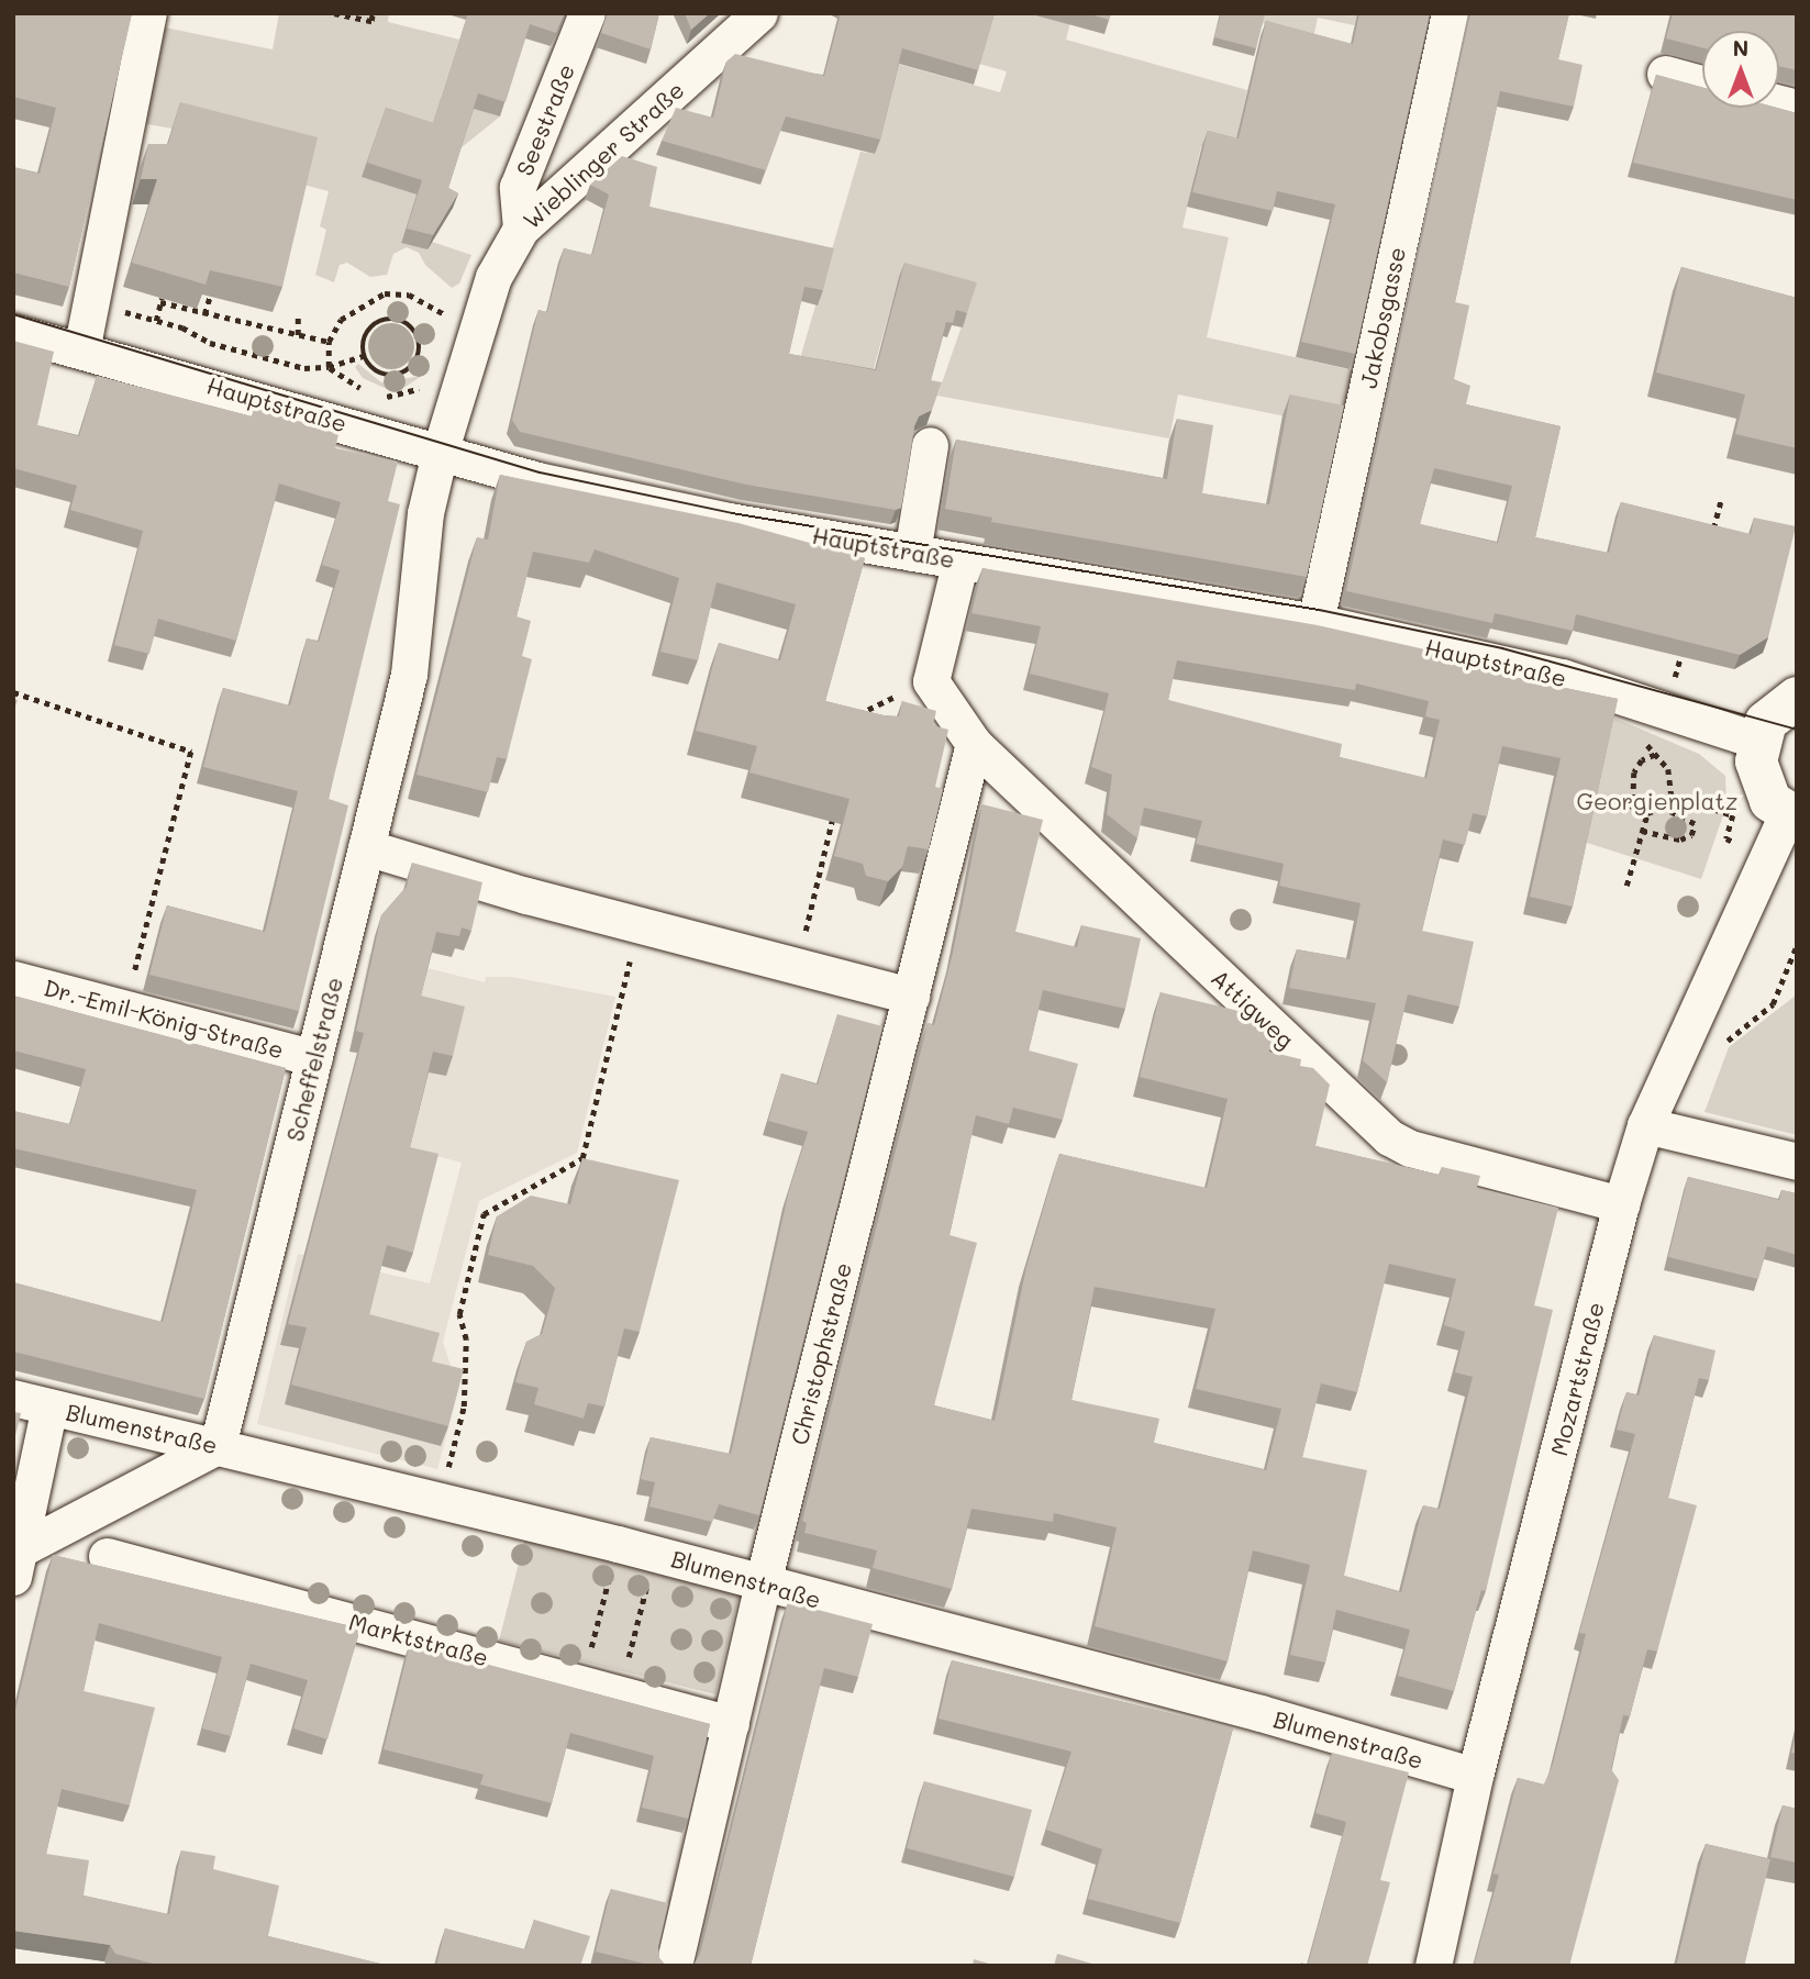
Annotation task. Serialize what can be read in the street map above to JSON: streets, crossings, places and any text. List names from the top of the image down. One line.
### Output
{"streets":{"street":["Seestraße","Wieblinger Straße","Jakobsgasse","Hauptstraße","Attigweg","Dr.-Emil-König-Straße","Scheffelstraße","Christophstraße","Mozartstraße","Blumenstraße","Marktstraße"]},"crossings":[["Seestraße","Wieblinger Straße"],["Wieblinger Straße","Hauptstraße"],["Wieblinger Straße","Scheffelstraße"],["Jakobsgasse","Hauptstraße"],["Hauptstraße","Scheffelstraße"],["Attigweg","Christophstraße"],["Attigweg","Mozartstraße"],["Dr.-Emil-König-Straße","Scheffelstraße"],["Scheffelstraße","Blumenstraße"],["Christophstraße","Blumenstraße"],["Christophstraße","Marktstraße"],["Mozartstraße","Blumenstraße"]],"parks":["Georgienplatz"],"north":"top"}
